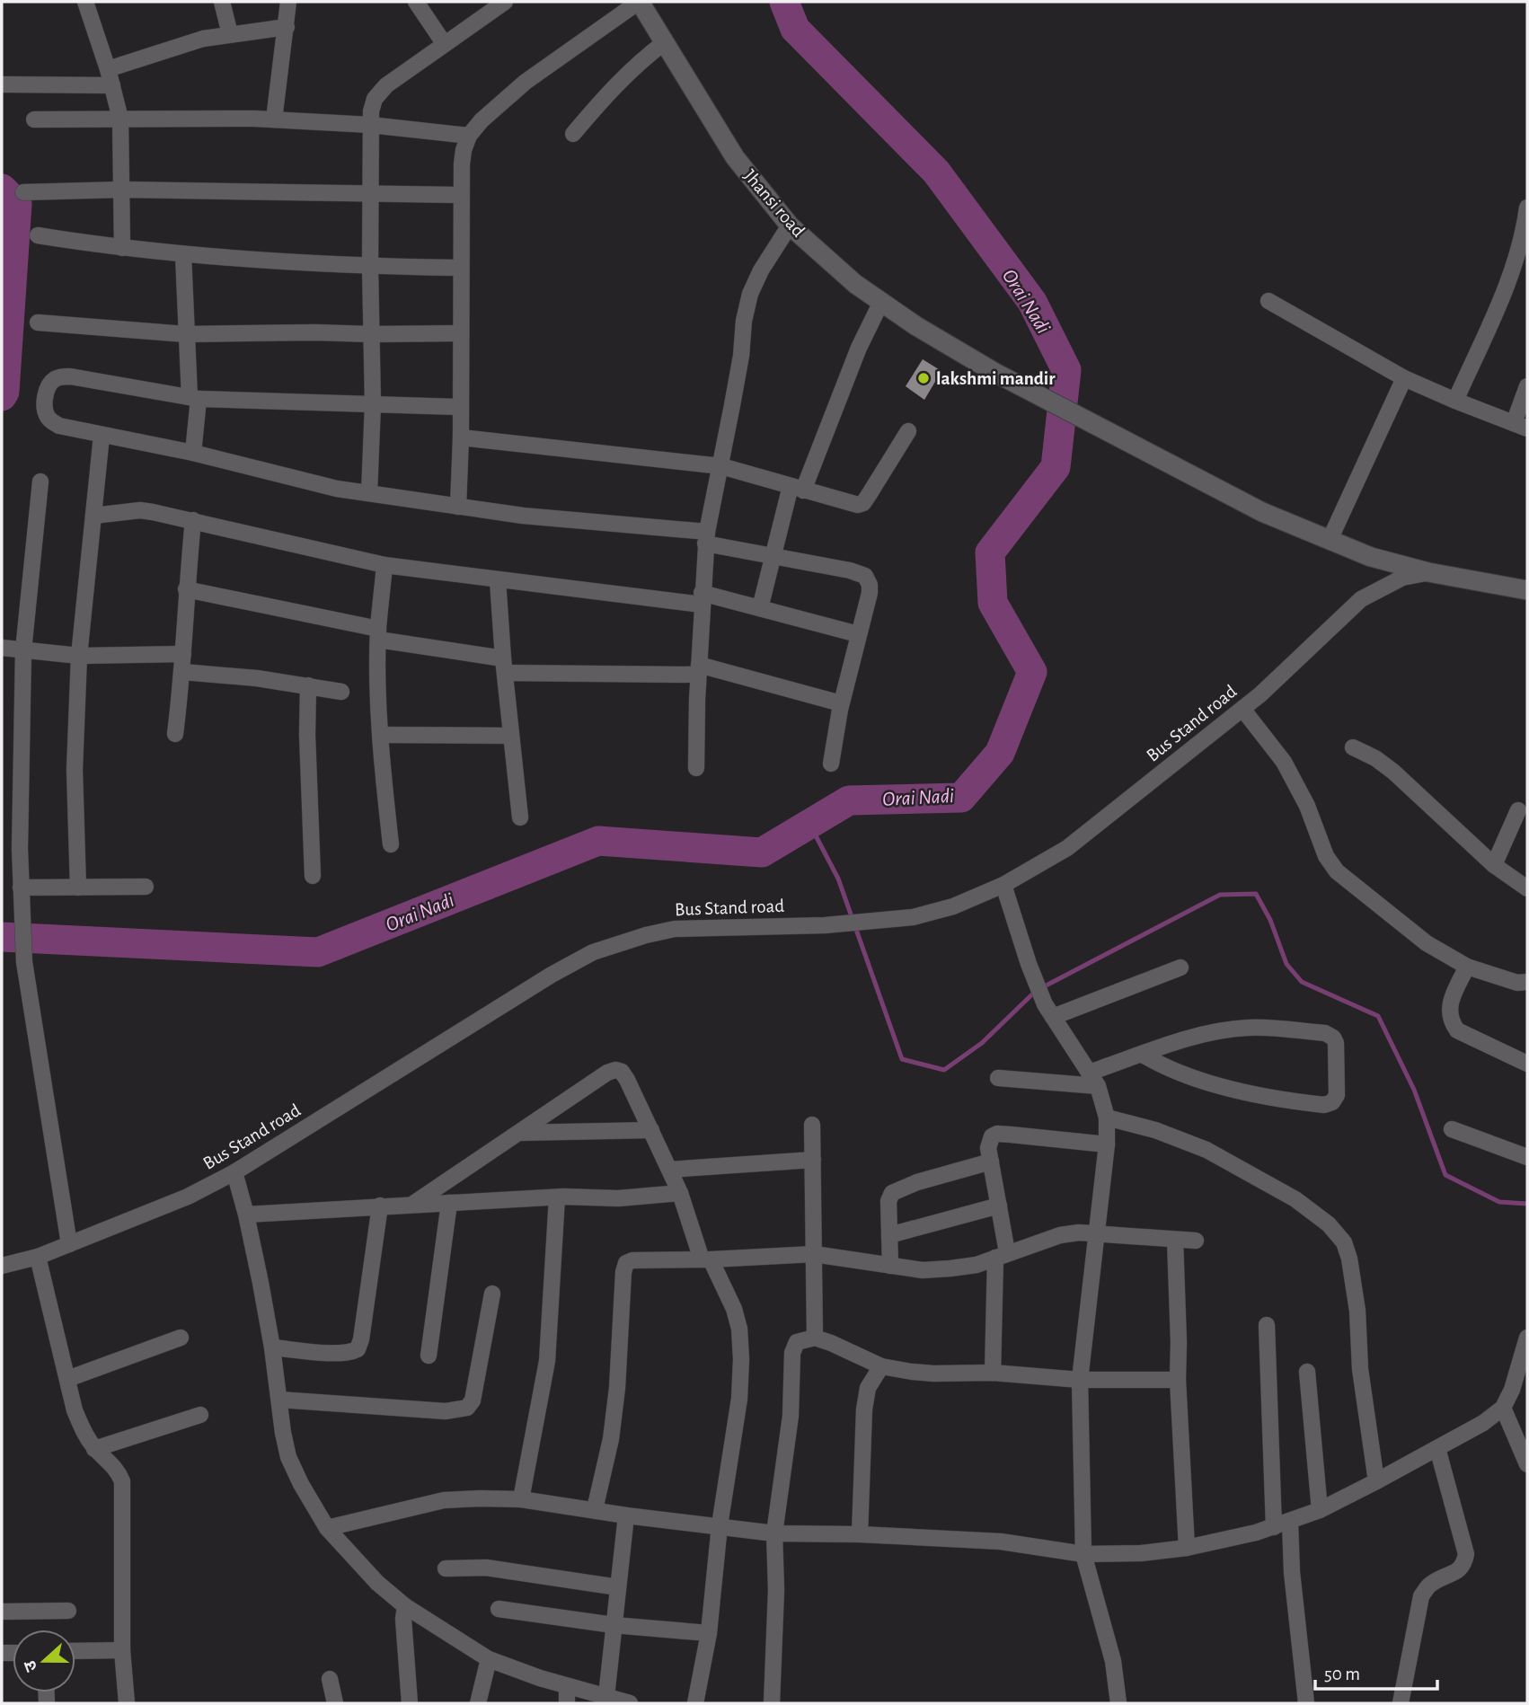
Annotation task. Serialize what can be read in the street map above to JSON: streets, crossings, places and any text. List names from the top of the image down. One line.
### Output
{"streets":{"street":["Jhansi road","Bus Stand road"]},"crossings":[["Jhansi road","Bus Stand road"]],"water":["Orai Nadi"],"places":["lakshmi mandir"],"scale_bar":"50 m","north":"left"}
